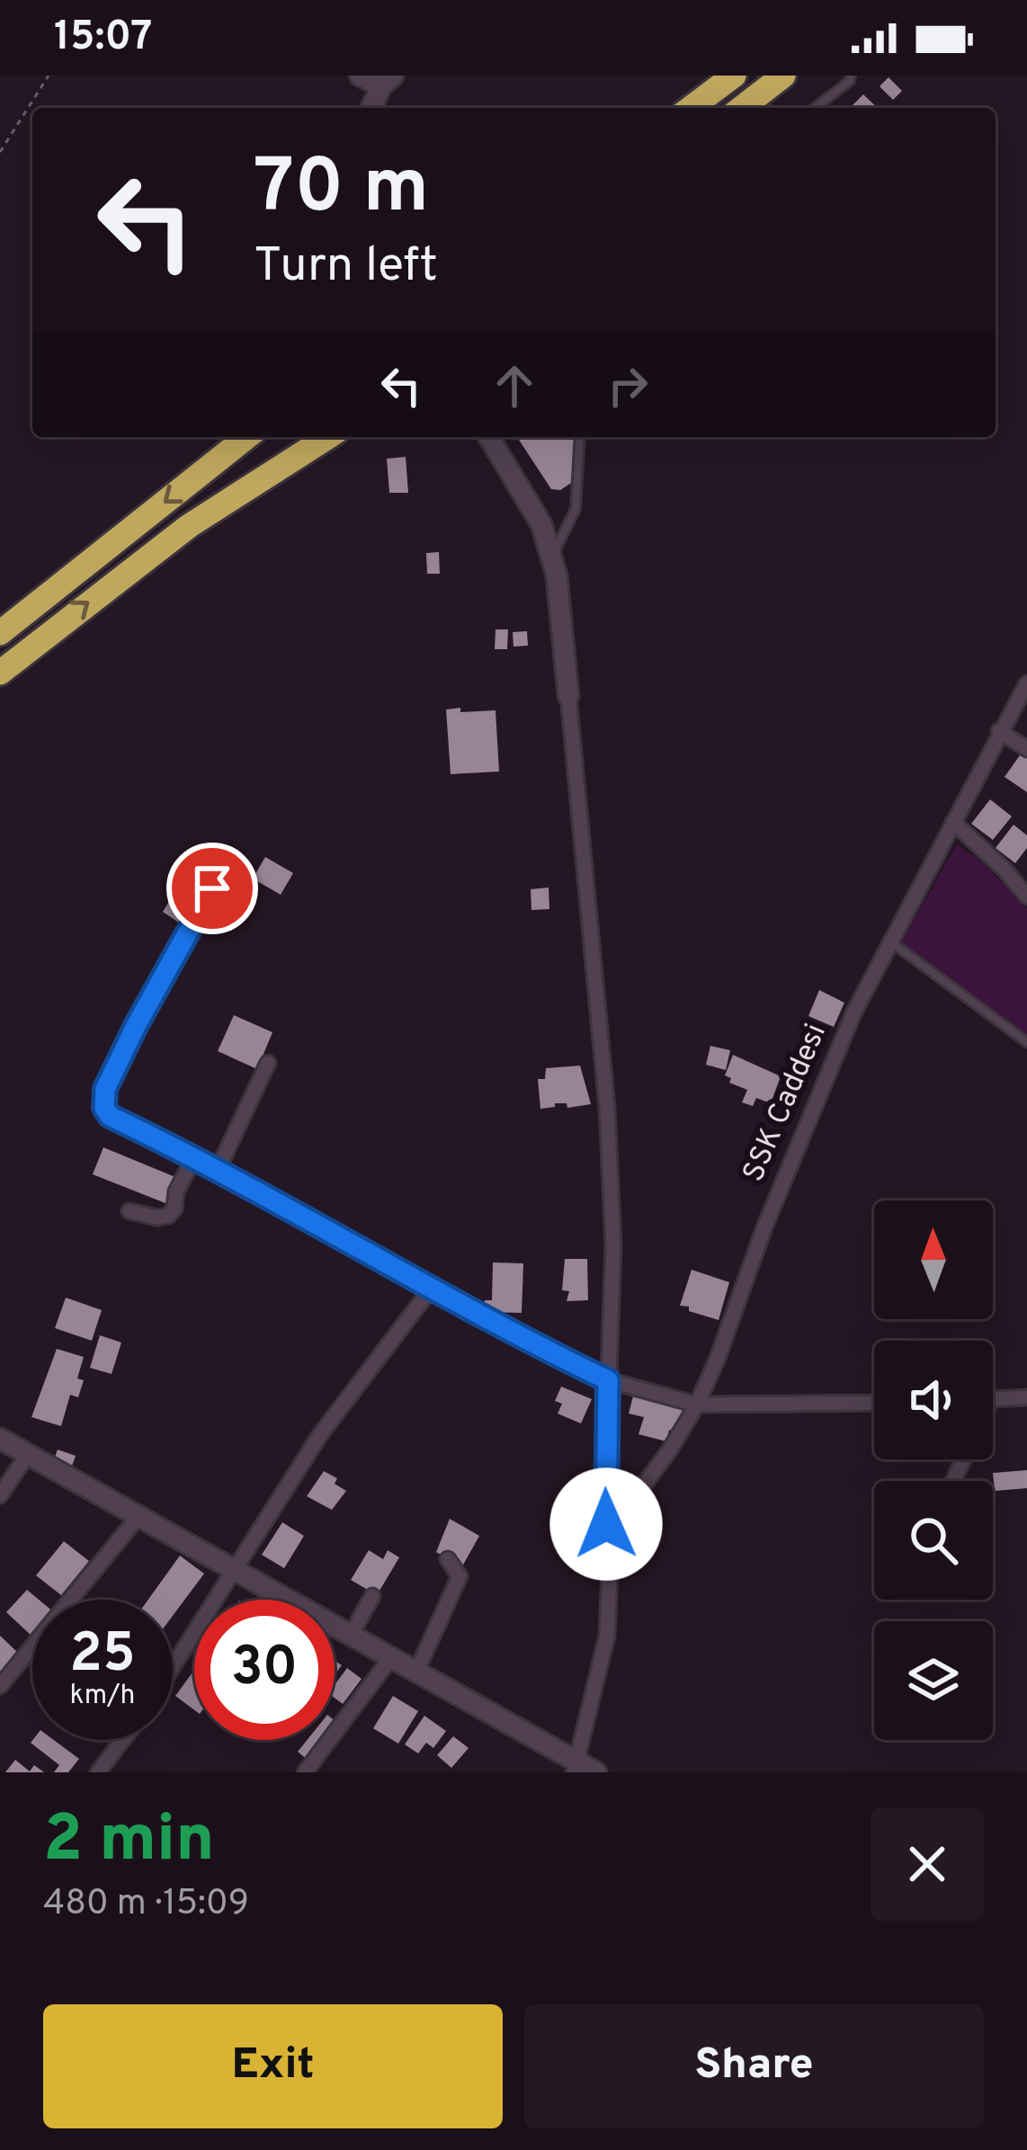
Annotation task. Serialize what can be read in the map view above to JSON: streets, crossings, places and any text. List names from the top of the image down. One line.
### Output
{"streets":{"street":["SSK Caddesi"]},"north":"top","page":{"status":"15:07","turn":["70 m","Turn left"],"speed":"25 km/h","limit":"30","heading":["2 min","480 m · 15:09"],"buttons":["Exit","Share"]}}
